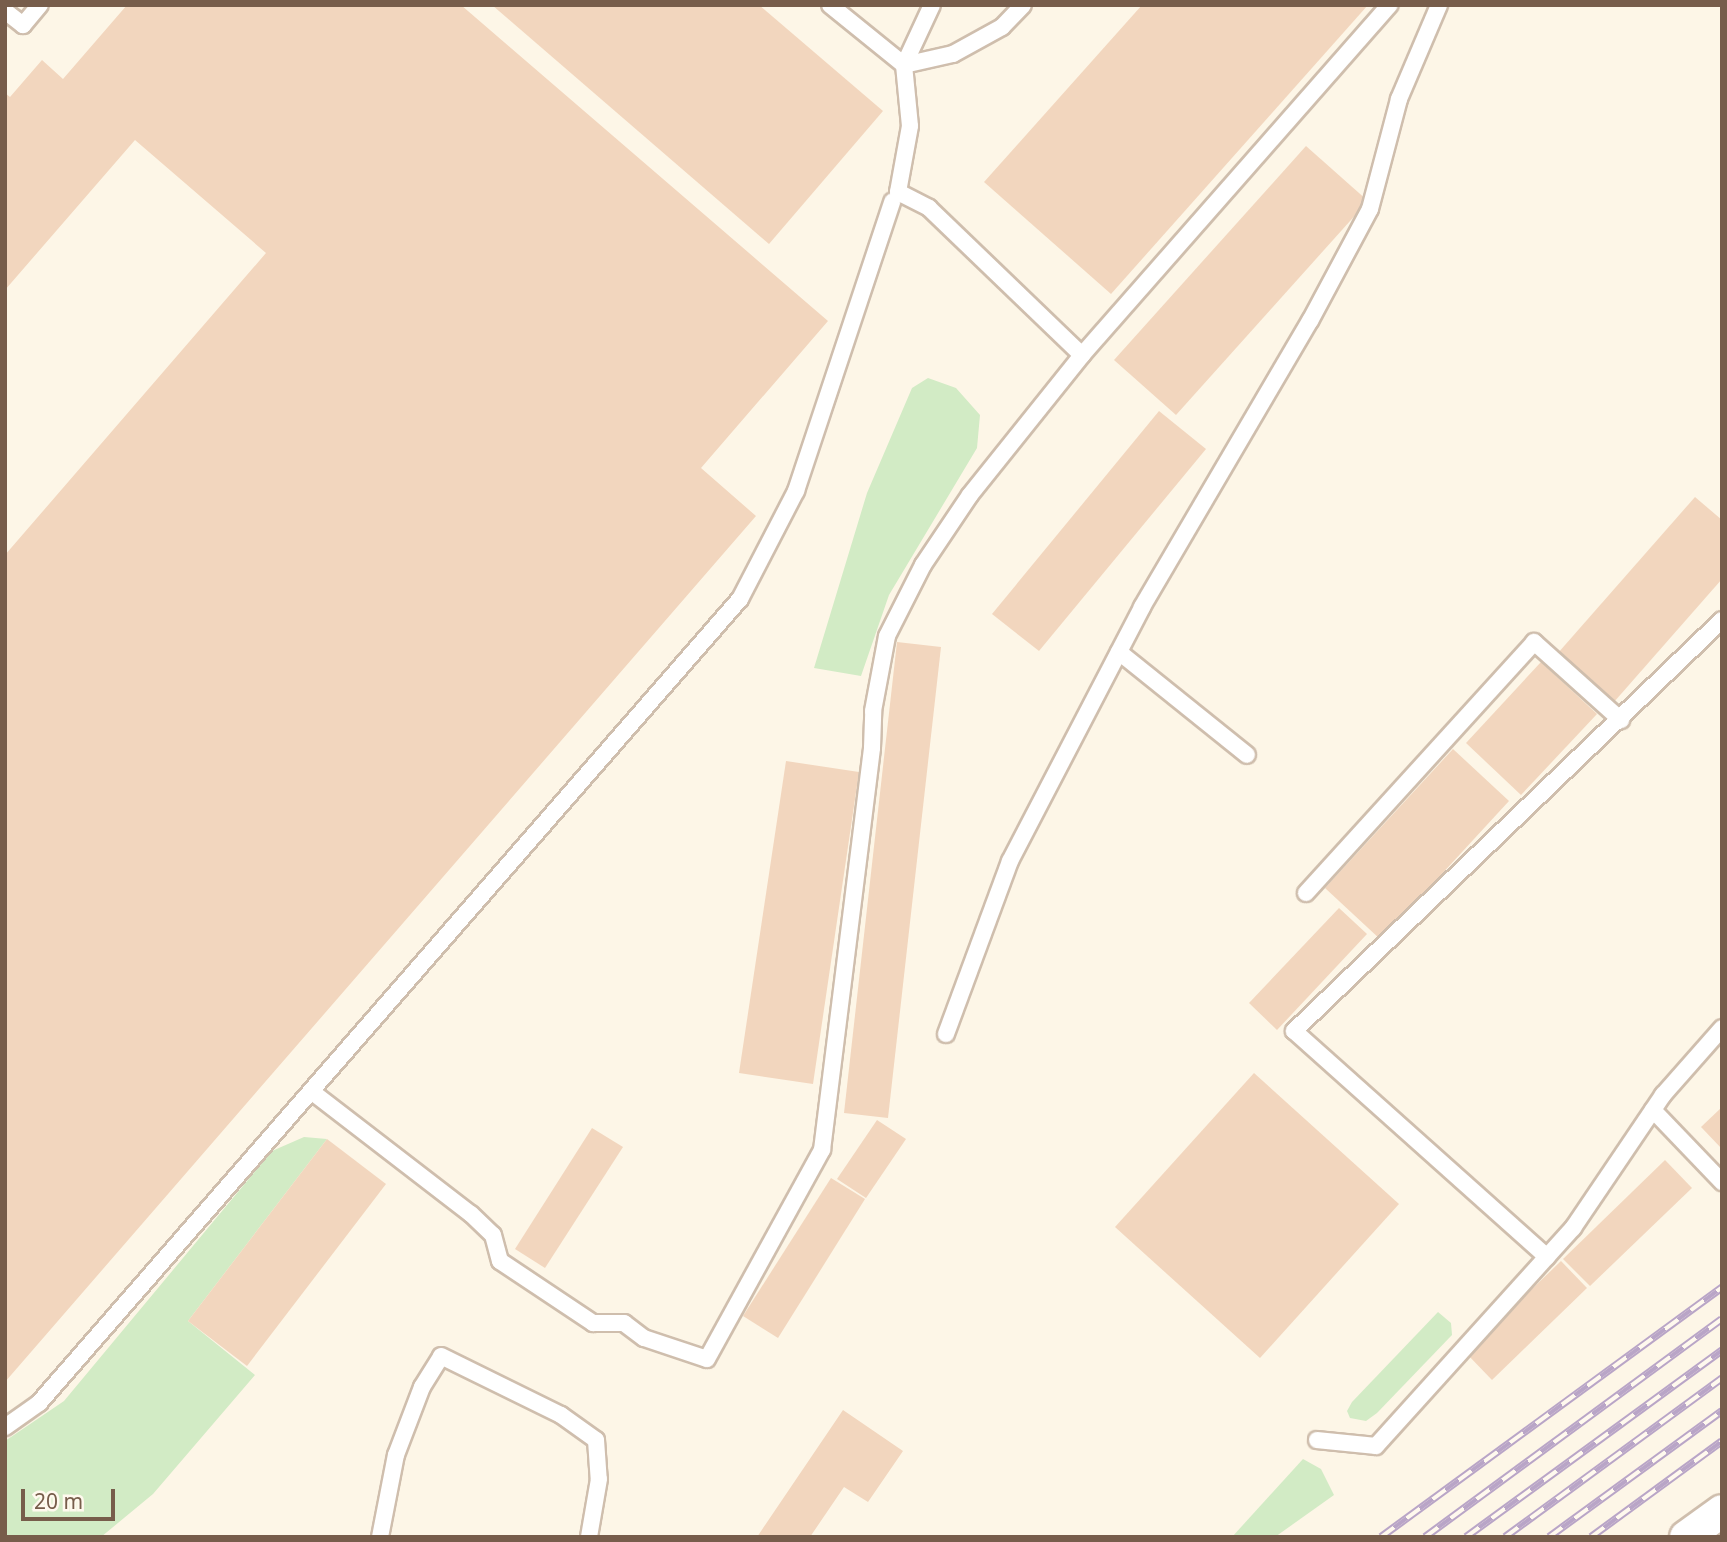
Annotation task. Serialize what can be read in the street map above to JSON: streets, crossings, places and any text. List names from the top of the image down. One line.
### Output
{"scale_bar":"20 m"}
